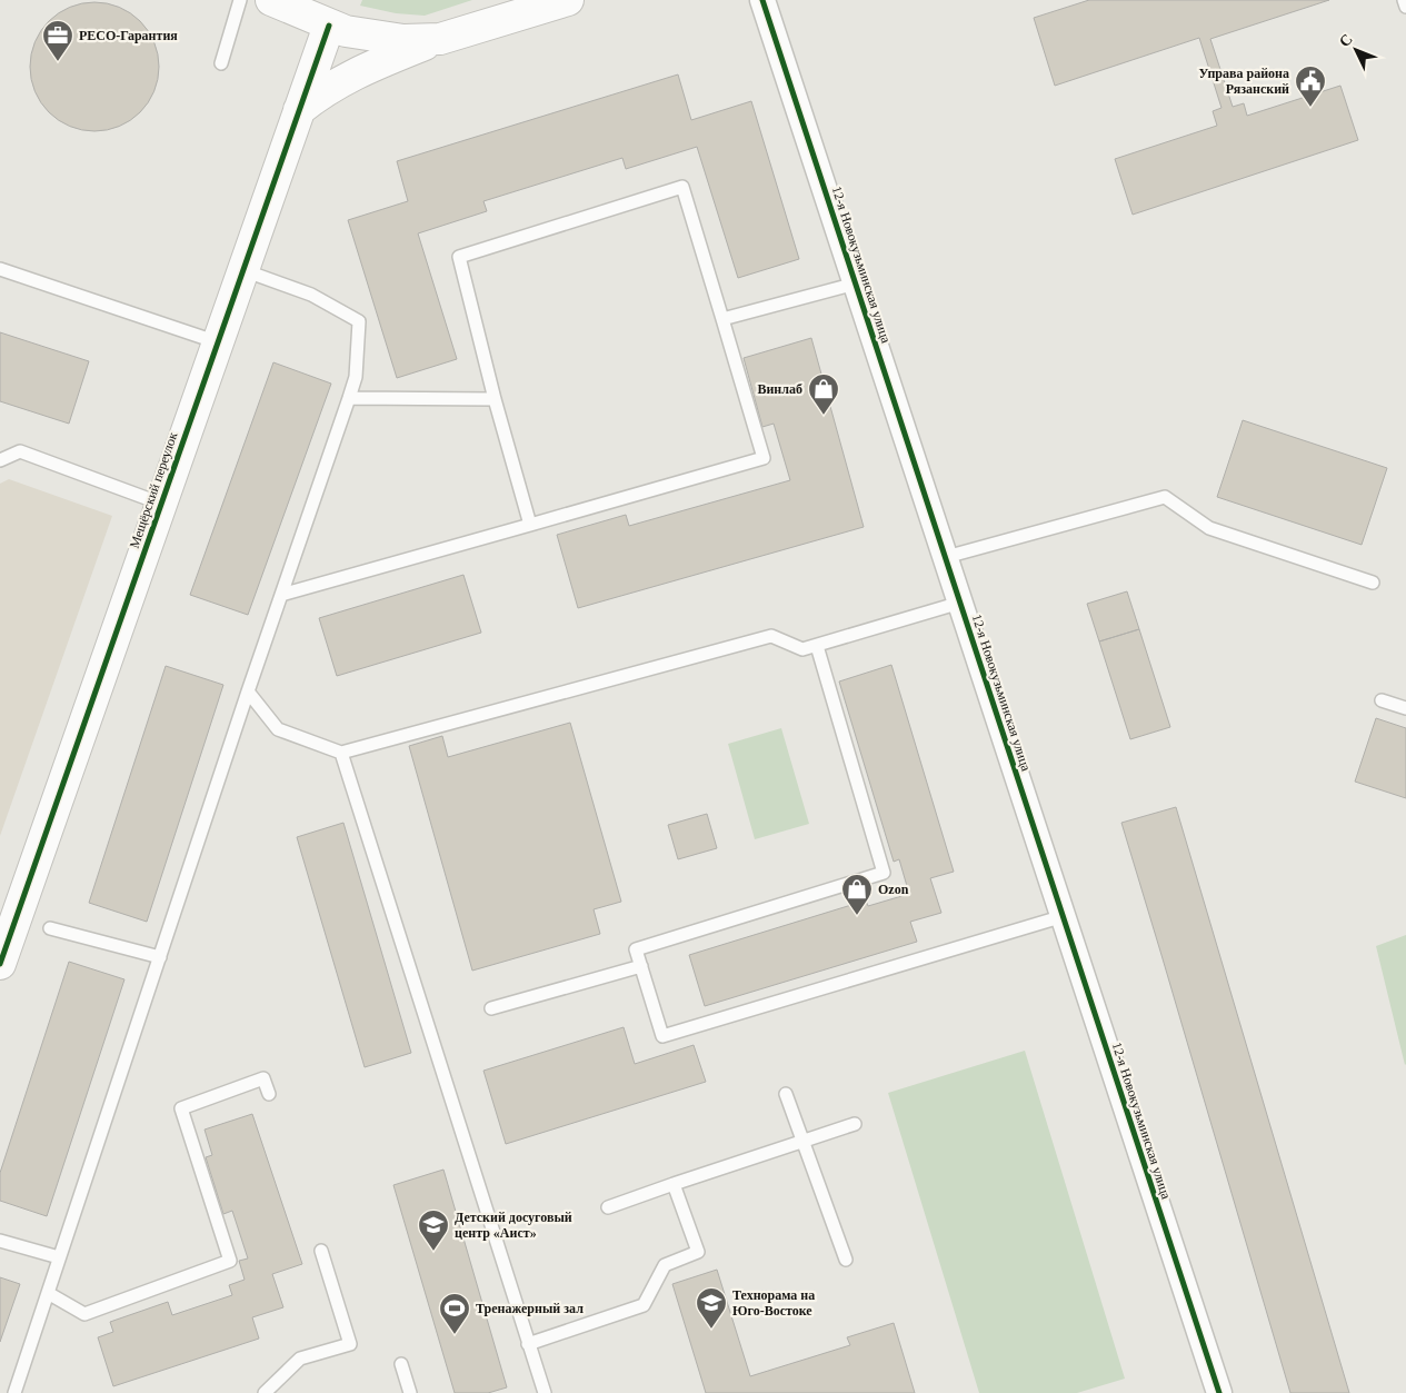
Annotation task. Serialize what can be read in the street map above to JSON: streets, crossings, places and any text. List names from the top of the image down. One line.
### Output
{"streets":{"street":["12-я Новокузьминская улица","Мещёрский переулок"]},"places":{"office":["РЕСО-Гарантия"],"public building":["Управа района Рязанский"],"shop":["Винлаб","Ozon"],"school or university":["Детский досуговый центр «Аист»","Технорама на Юго-Востоке"],"sports":["Тренажерный зал"]},"north":"top left"}
